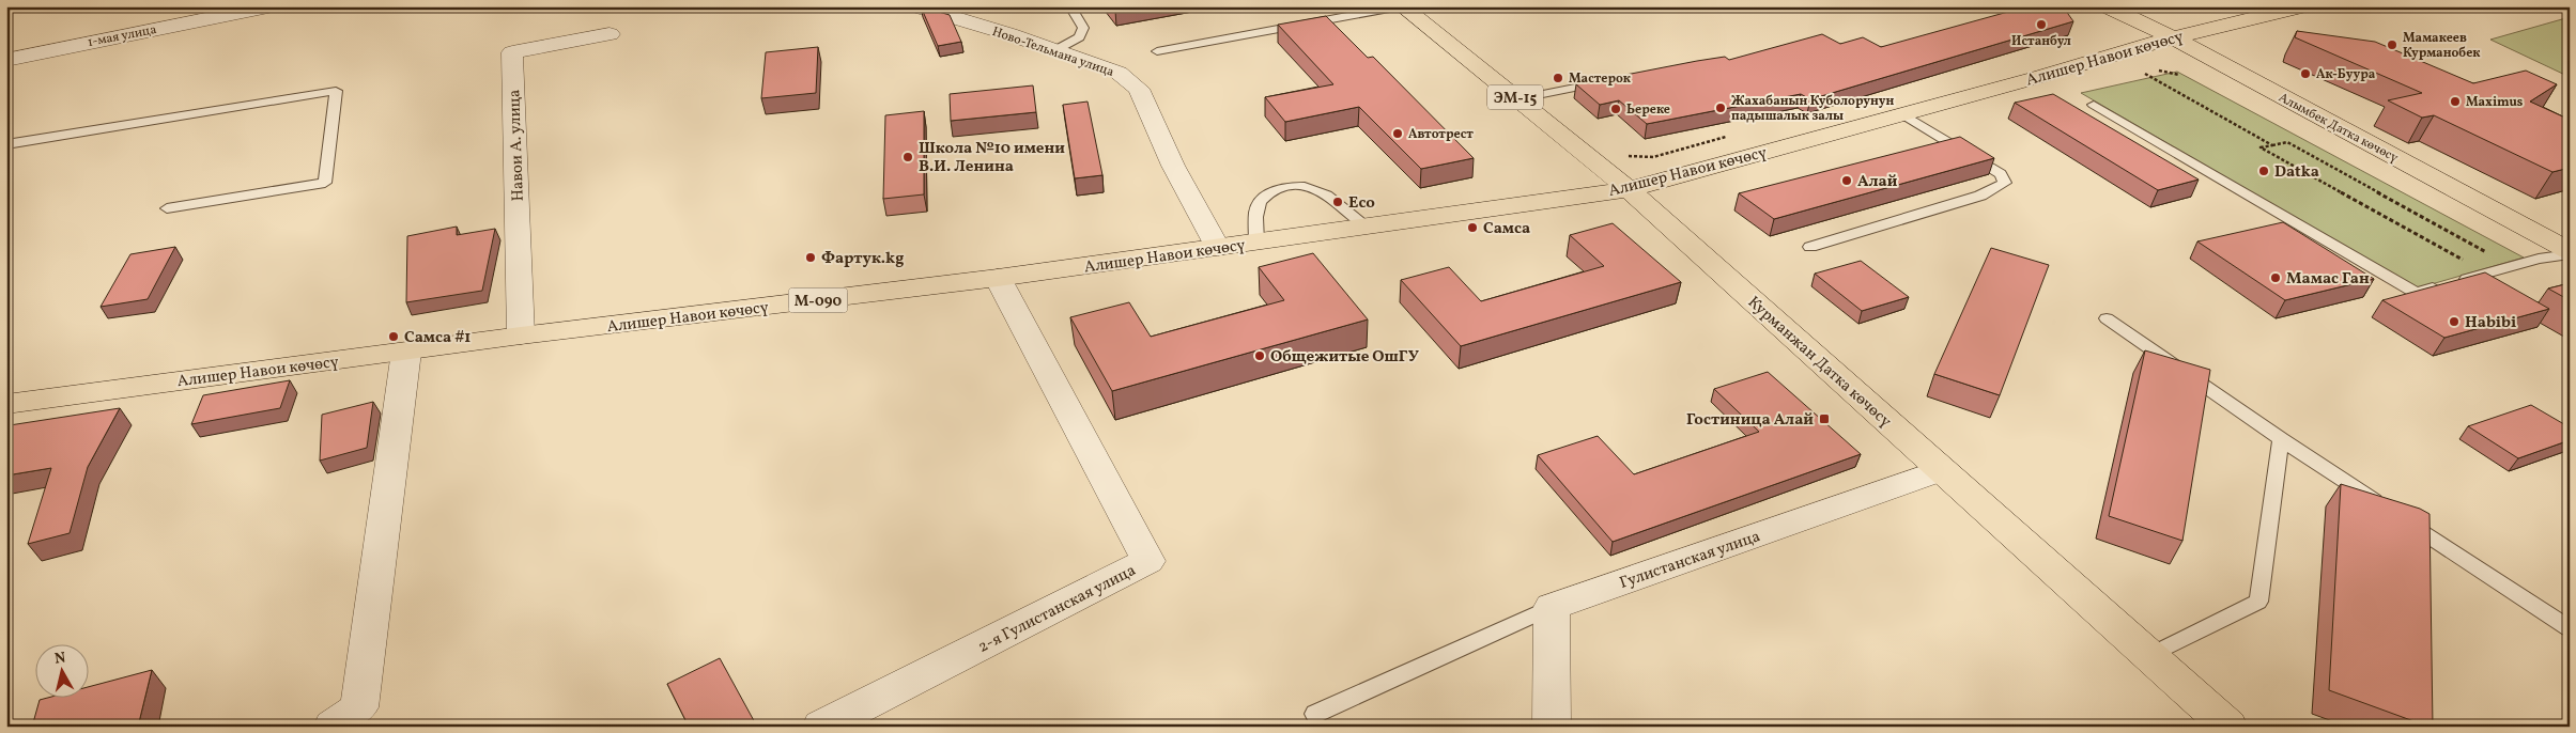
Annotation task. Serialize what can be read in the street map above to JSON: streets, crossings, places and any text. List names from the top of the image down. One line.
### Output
{"streets":{"main road":["Алишер Навои көчөсү","ЭМ-15","Алымбек Датка көчөсү","М-090","Курманжан Датка көчөсү"],"street":["1-мая улица","Ново-Тельмана улица","Навои А. улица","Гулистанская улица","2-я Гулистанская улица"]},"crossings":[["Ново-Тельмана улица","Алишер Навои көчөсү"],["Алишер Навои көчөсү","Алымбек Датка көчөсү"],["Алишер Навои көчөсү","Навои А. улица"],["Алишер Навои көчөсү","Курманжан Датка көчөсү"],["Алишер Навои көчөсү","2-я Гулистанская улица"],["Курманжан Датка көчөсү","Гулистанская улица"]],"places":{"other":["Истанбул","Мамакеев Курманобек","Ак-Буура","Мастерок","Maximus","Жахабанын Куболорунун падышалык залы","Ьереке","Автотрест","Школа №10 имени В.И. Ленина","Datka","Алай","Есо","Самса","Фартук.kg","Мамас Ган","Habibi","Самса #1","Общежитые ОшГУ"],"transit":["Гостиница Алай"]},"north":"top"}
